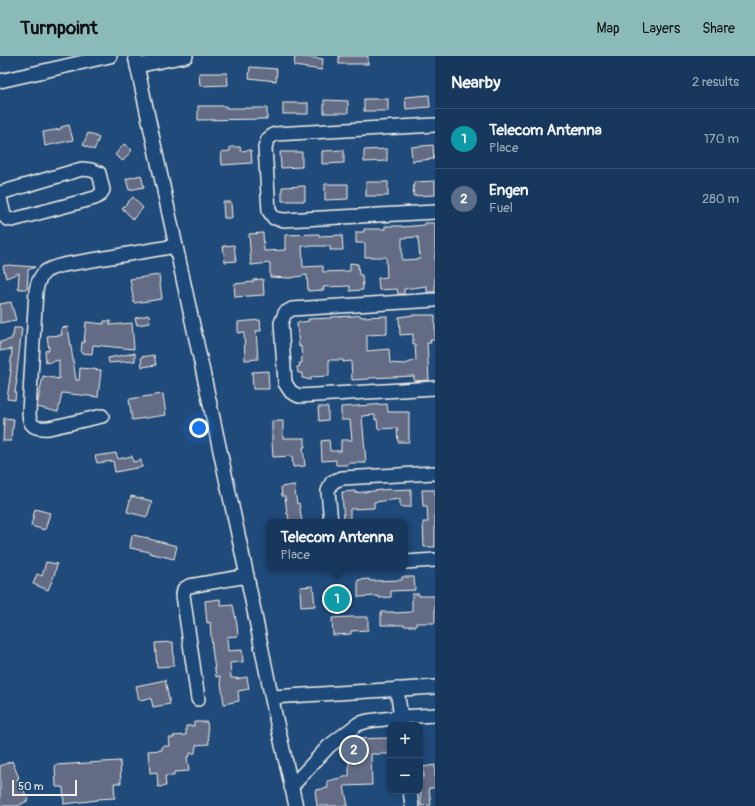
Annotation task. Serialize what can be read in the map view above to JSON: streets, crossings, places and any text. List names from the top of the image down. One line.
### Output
{"scale_bar":"50 m","page":{"header":"Turnpoint","nav":["Map","Layers","Share"],"heading":["Nearby","2 results"],"list":[{"mark":"1","name":"Telecom Antenna","note":"Place","value":"170 m"},{"mark":"2","name":"Engen","note":"Fuel","value":"280 m"}],"popup":["Telecom Antenna","Place"],"pins":["1","2"],"map_buttons":["+","−"],"scale":"50 m"}}
